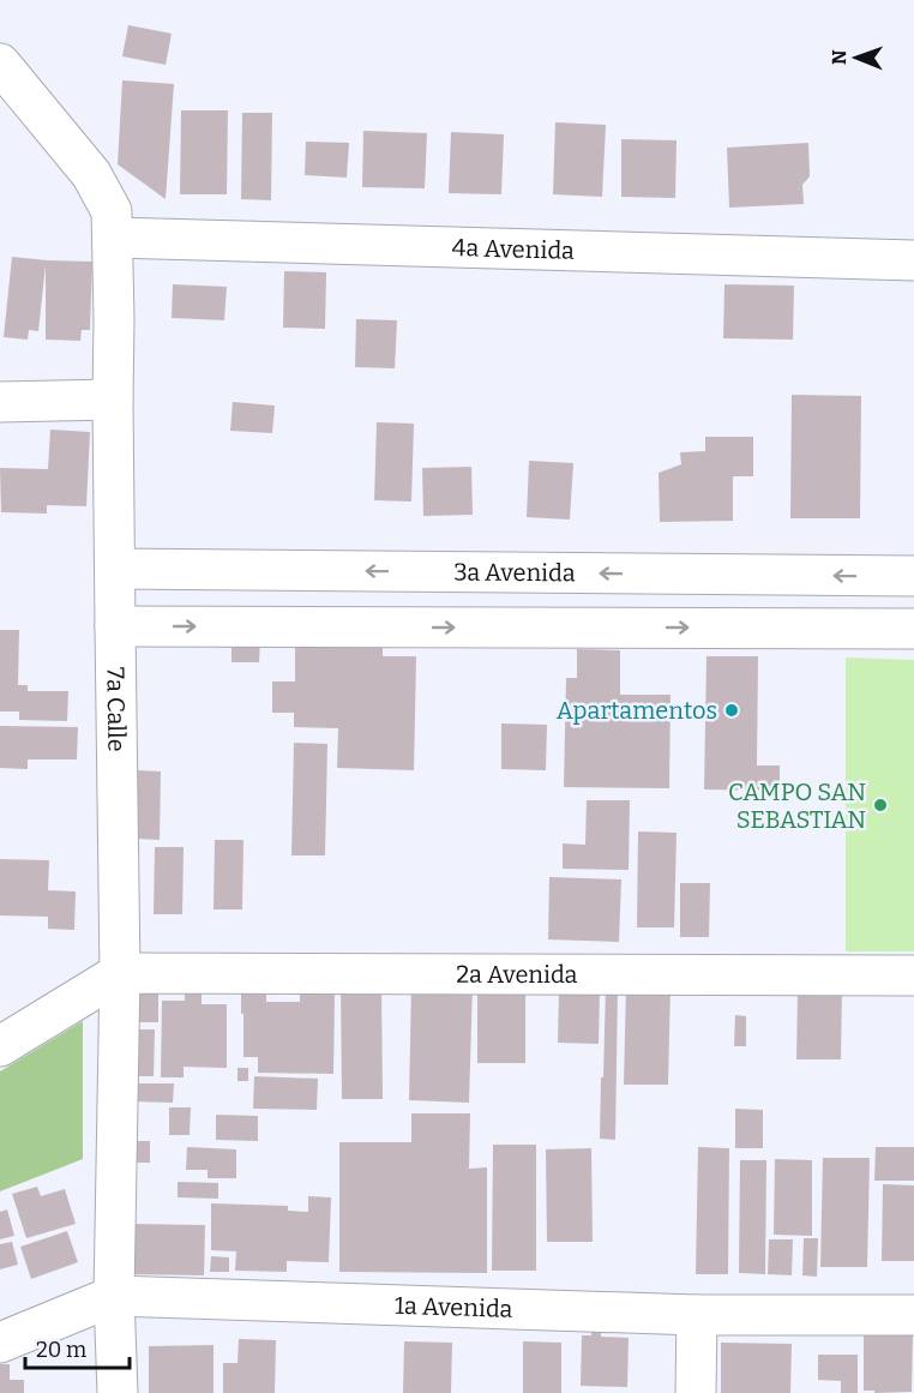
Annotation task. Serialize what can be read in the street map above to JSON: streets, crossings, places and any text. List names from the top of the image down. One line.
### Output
{"streets":{"street":["4a Avenida","3a Avenida","7a Calle","2a Avenida","1a Avenida"]},"crossings":[["4a Avenida","7a Calle"],["3a Avenida","7a Calle"],["7a Calle","2a Avenida"],["7a Calle","1a Avenida"]],"places":["Apartamentos","CAMPO SAN SEBASTIAN"],"scale_bar":"20 m","north":"left"}
